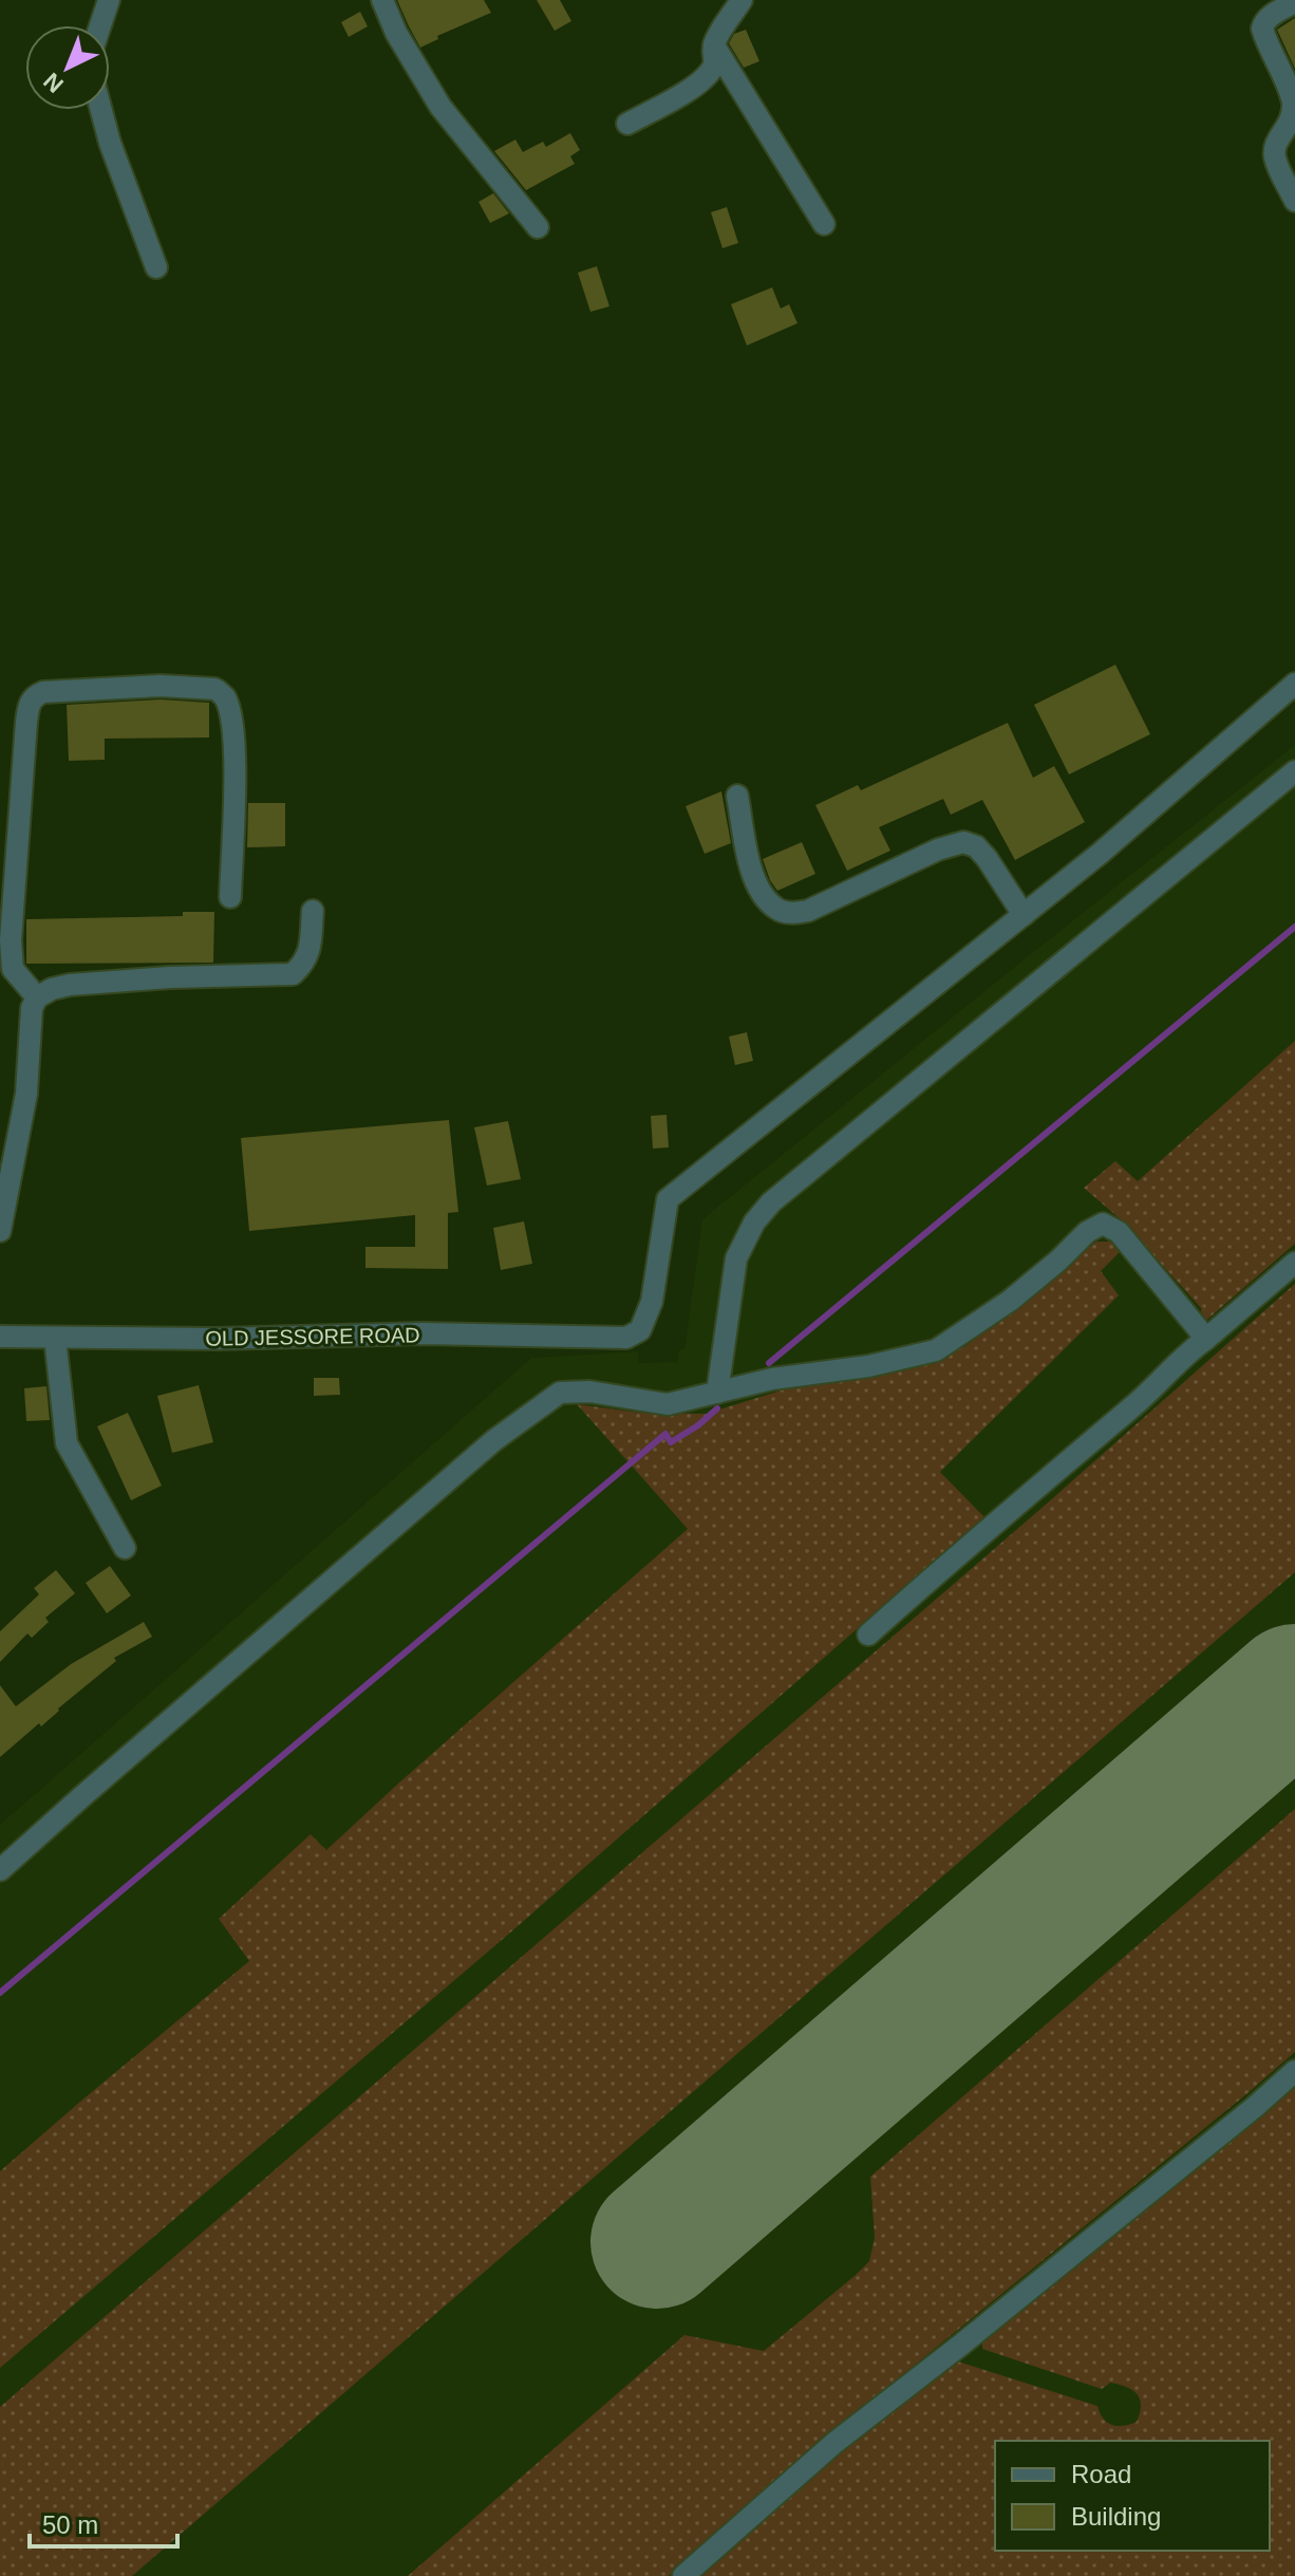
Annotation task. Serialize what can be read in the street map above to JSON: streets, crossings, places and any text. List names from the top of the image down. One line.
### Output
{"streets":{"street":["OLD JESSORE ROAD"]},"legend":["Road","Building"],"scale_bar":"50 m","north":"bottom left"}
